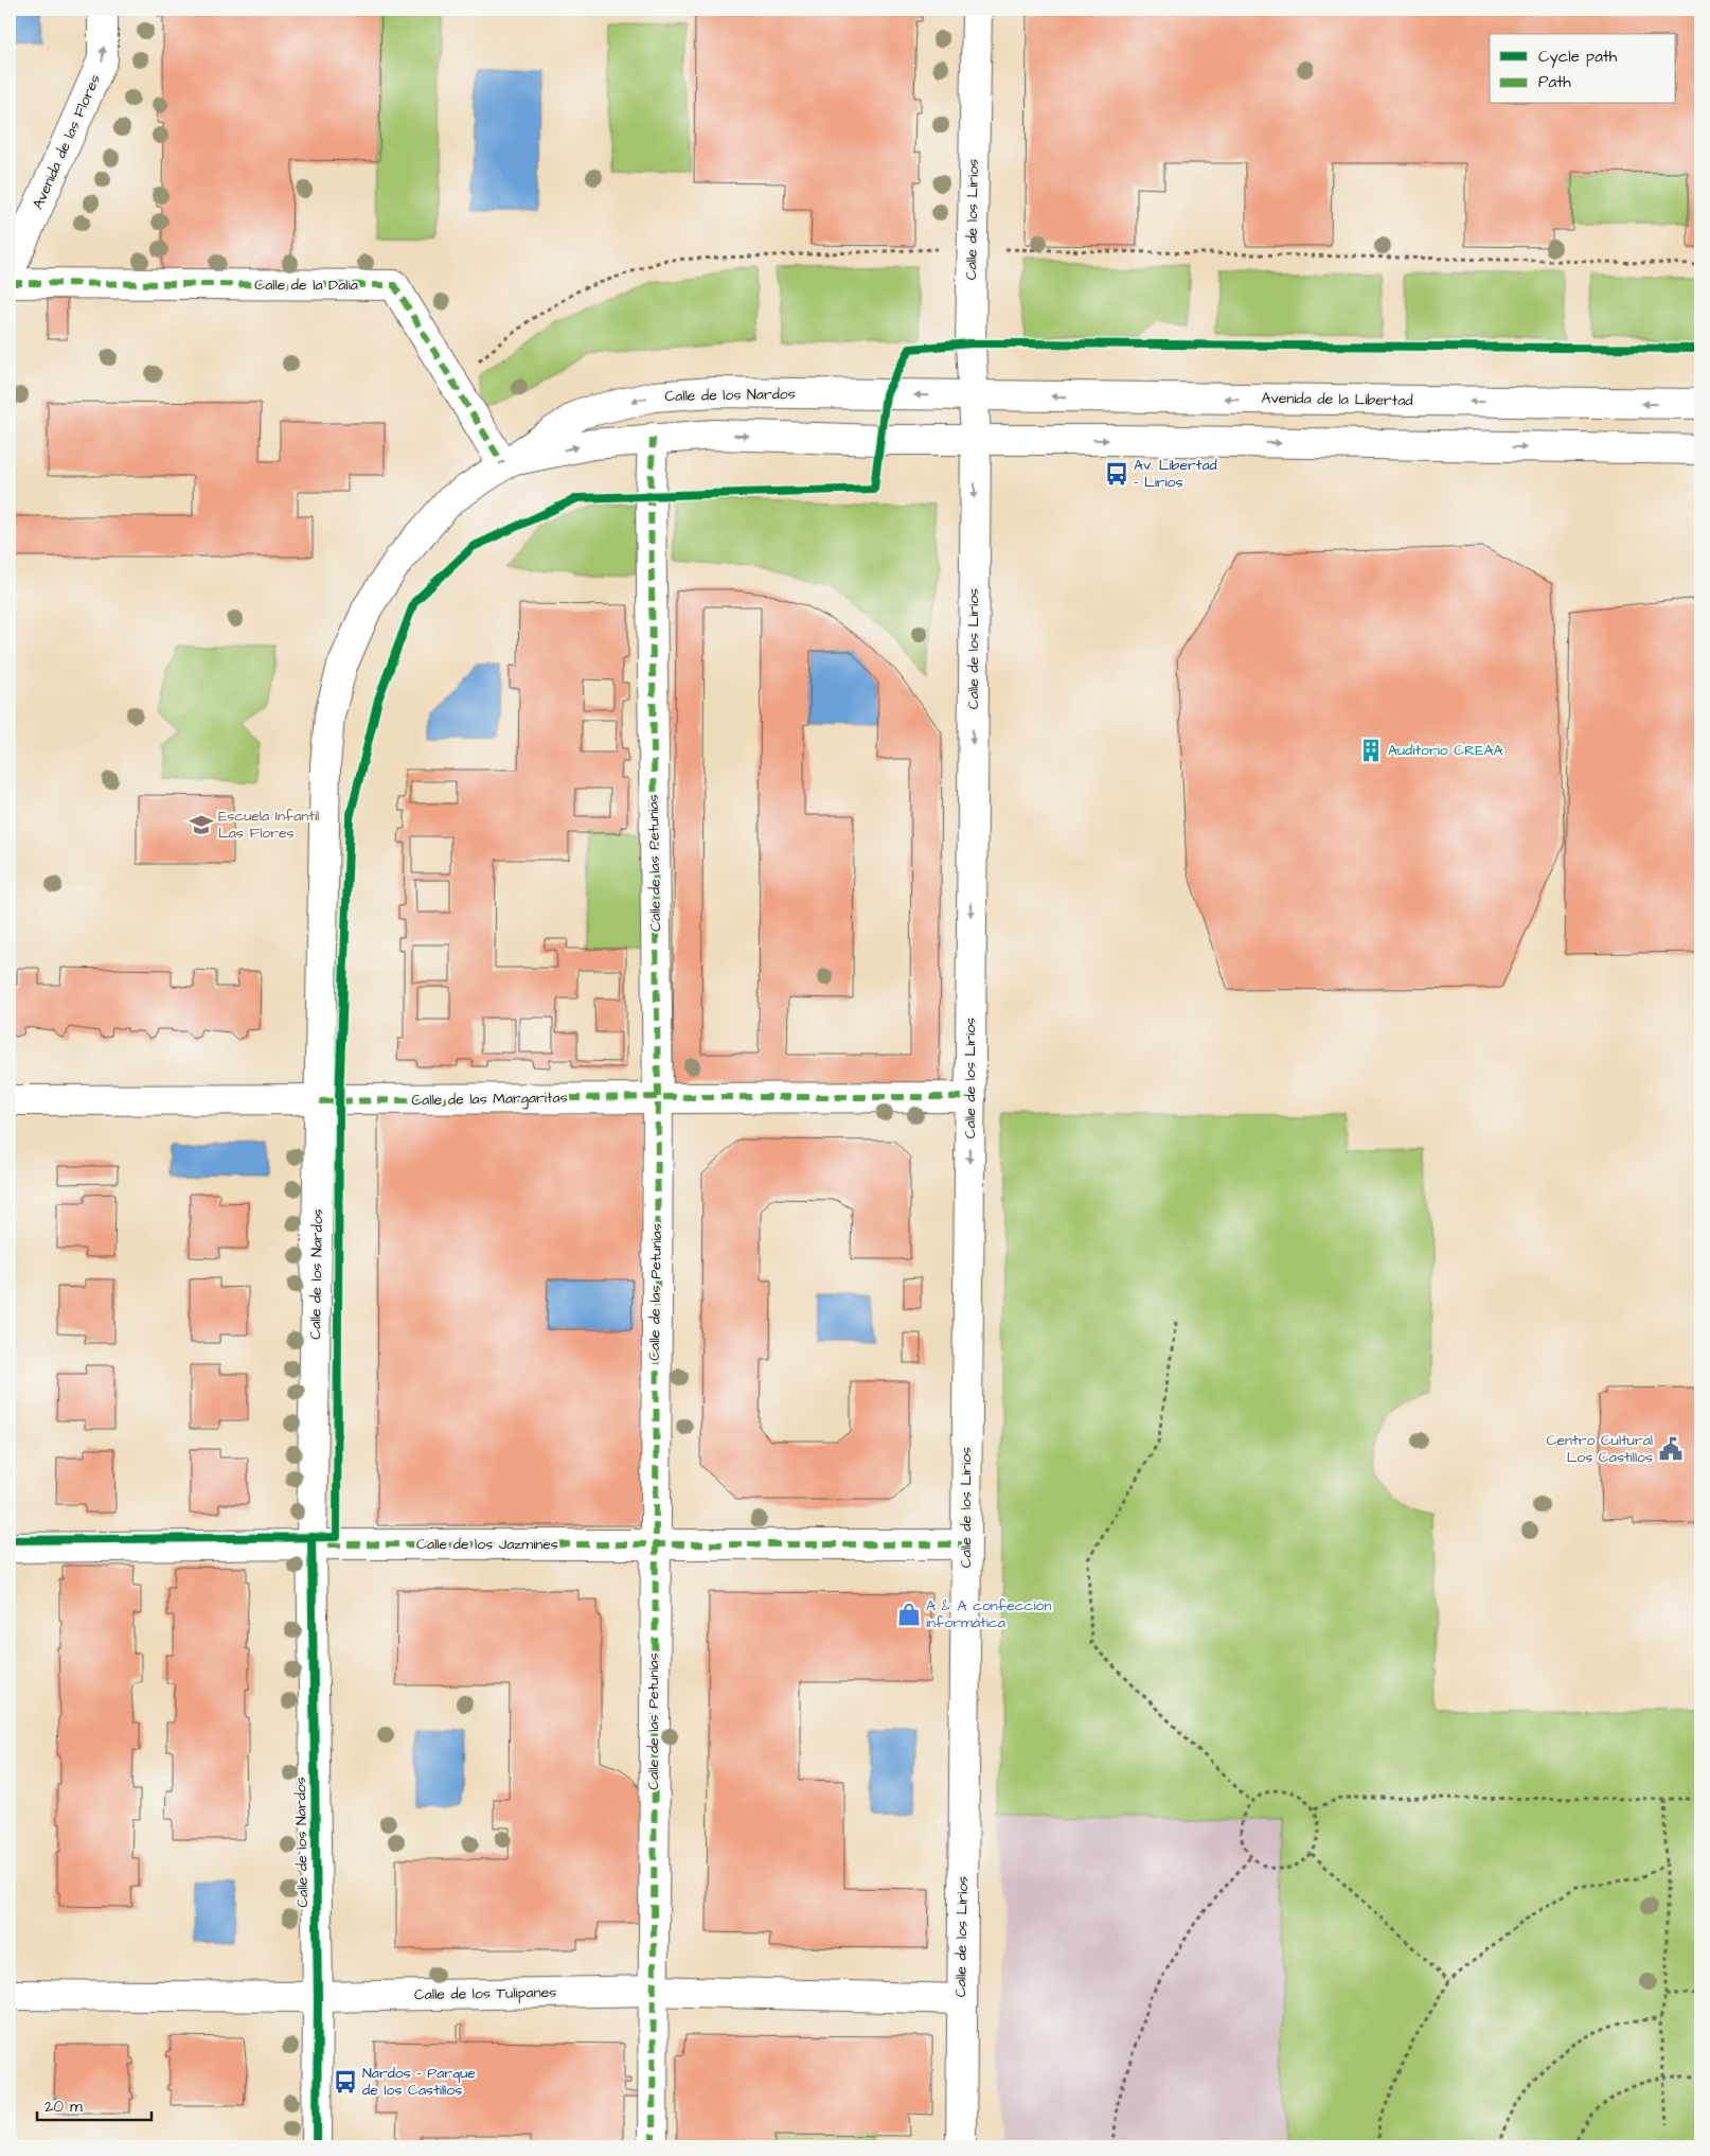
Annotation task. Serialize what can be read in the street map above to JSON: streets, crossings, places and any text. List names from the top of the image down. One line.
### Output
{"streets":{"street":["Avenida de las Flores","Calle de los Lirios","Calle de la Dalia","Calle de los Nardos","Avenida de la Libertad","Calle de las Petunias","Calle de las Margaritas","Calle de los Jazmines","Calle de los Tulipanes"]},"crossings":[["Calle de los Lirios","Calle de los Nardos"],["Calle de los Lirios","Avenida de la Libertad"],["Calle de los Lirios","Calle de las Margaritas"],["Calle de los Lirios","Calle de los Jazmines"],["Calle de los Lirios","Calle de los Tulipanes"],["Calle de la Dalia","Calle de los Nardos"],["Calle de los Nardos","Avenida de la Libertad"],["Calle de los Nardos","Calle de las Petunias"],["Calle de los Nardos","Calle de las Margaritas"],["Calle de los Nardos","Calle de los Jazmines"],["Calle de los Nardos","Calle de los Tulipanes"],["Calle de las Petunias","Calle de las Margaritas"],["Calle de las Petunias","Calle de los Jazmines"],["Calle de las Petunias","Calle de los Tulipanes"]],"one_way":["Avenida de las Flores","Calle de los Lirios"],"places":{"bus stop":["Av. Libertad - Lirios","Nardos - Parque de los Castillos"],"building":["Auditorio CREAA"],"school or university":["Escuela Infantil Las Flores"],"public building":["Centro Cultural Los Castillos"],"shop":["A & A confección informática"]},"legend":["Cycle path","Path"],"scale_bar":"20 m"}
